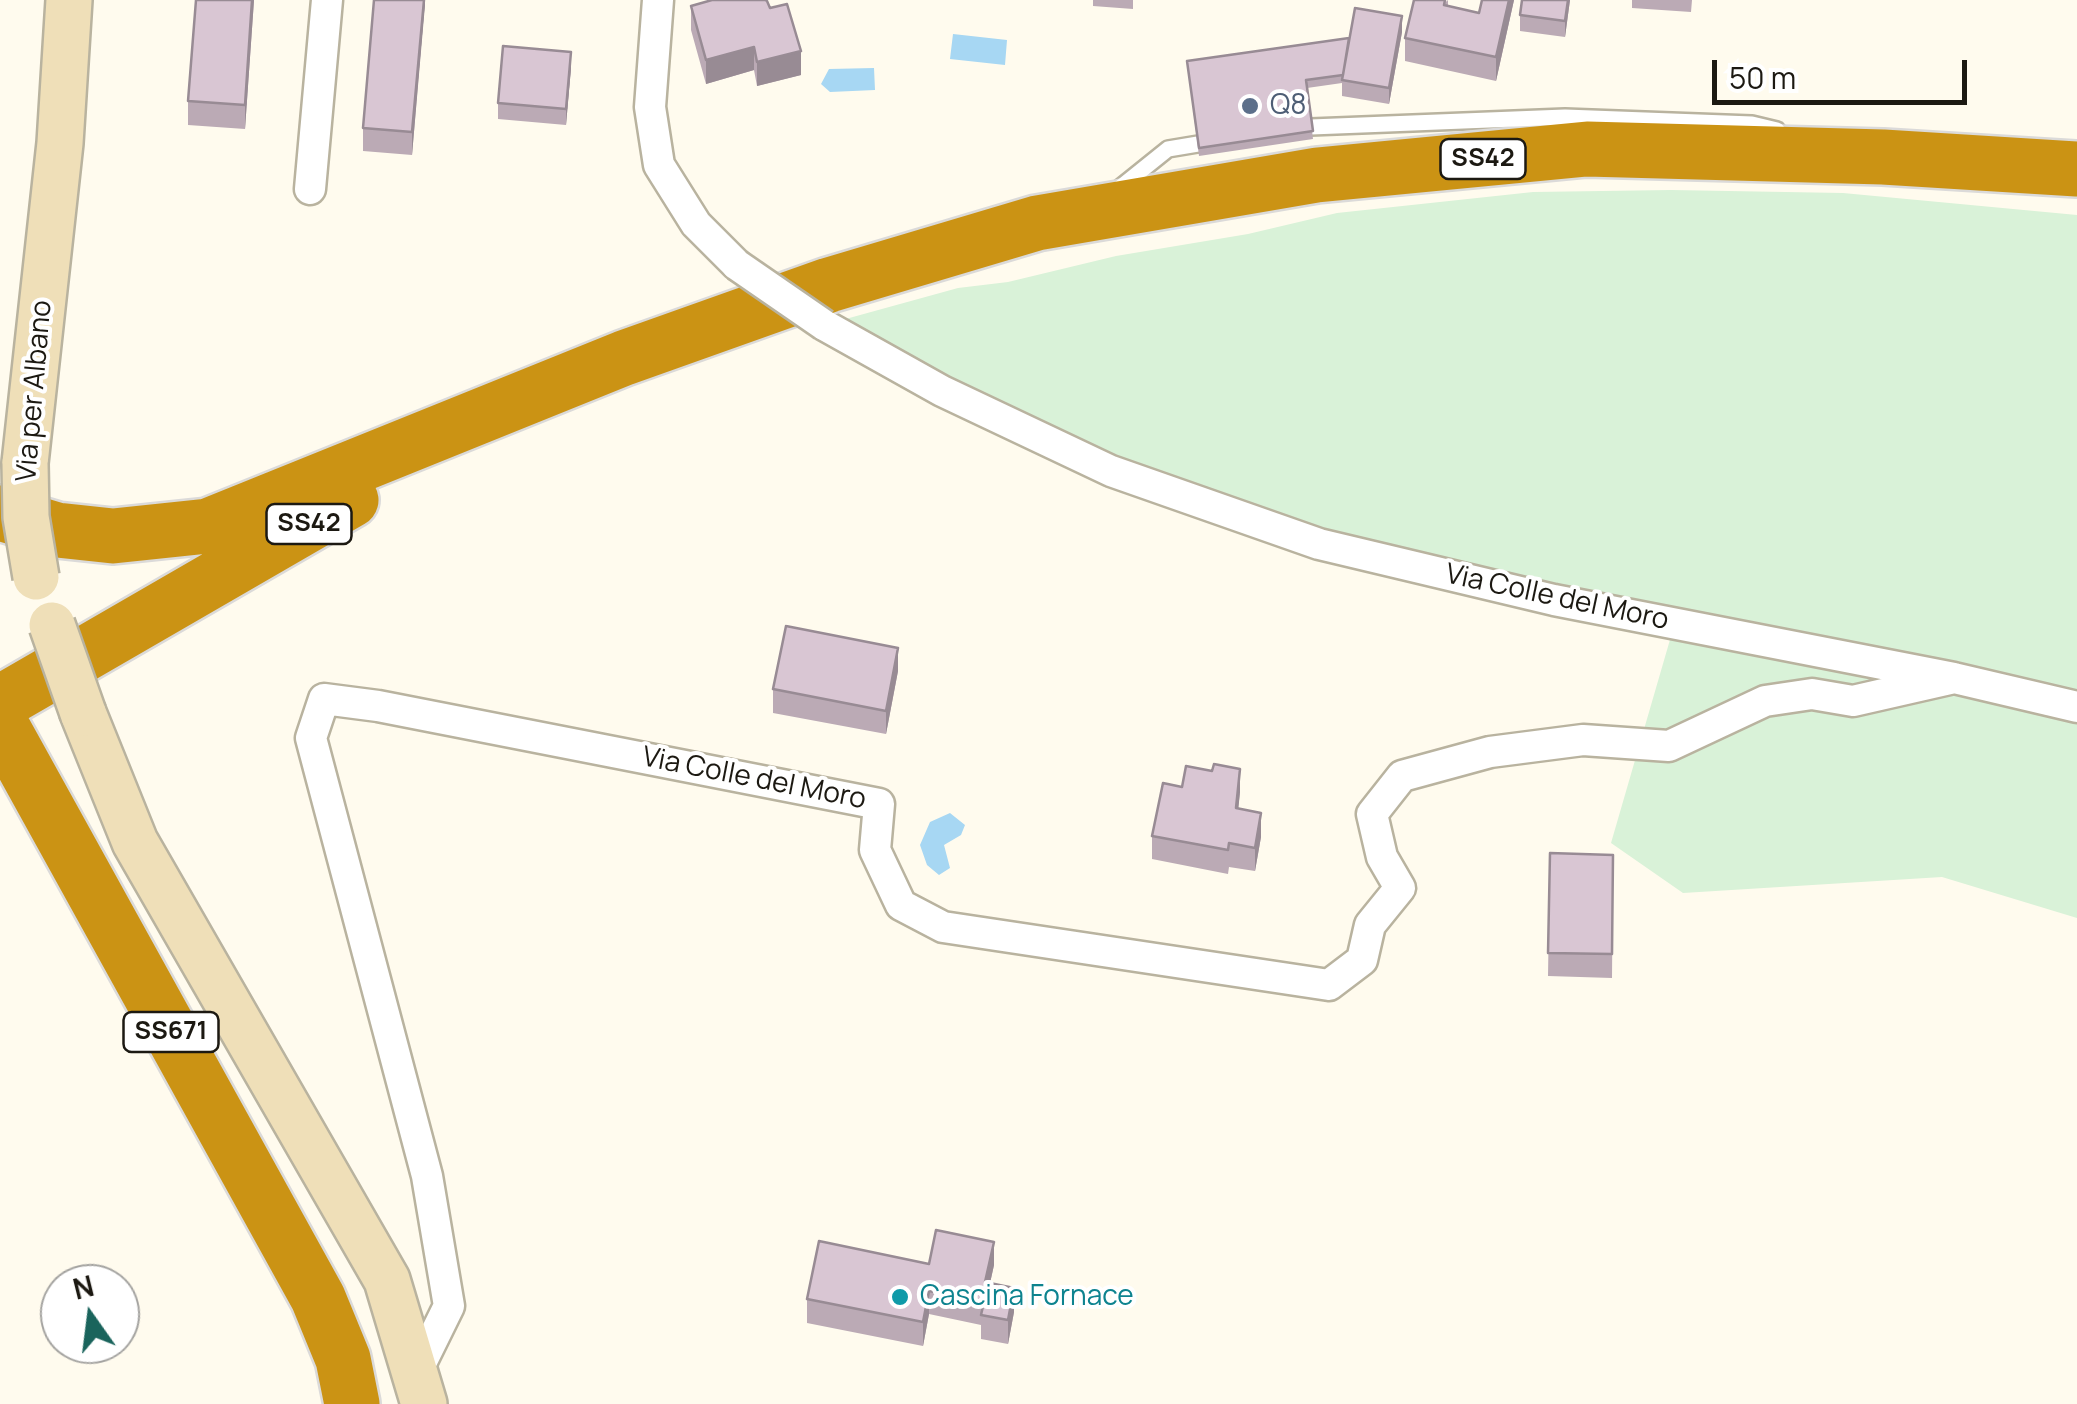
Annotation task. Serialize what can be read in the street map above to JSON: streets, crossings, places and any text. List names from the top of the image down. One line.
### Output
{"streets":{"highway":["SS42","SS671"],"street":["Via per Albano","Via Colle del Moro"]},"crossings":[["Via per Albano","Via Colle del Moro"]],"places":["Q8","Cascina Fornace"],"scale_bar":"50 m","north":"top"}
